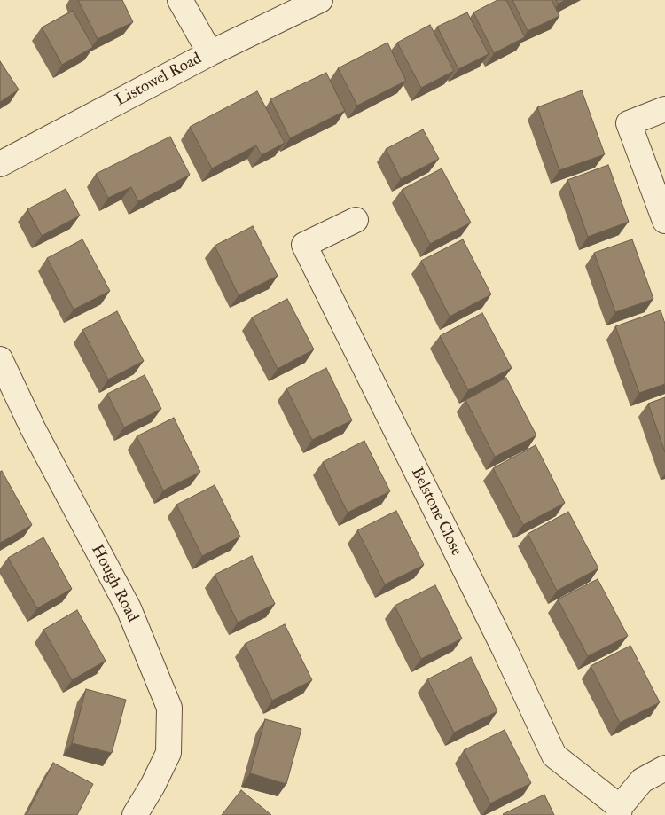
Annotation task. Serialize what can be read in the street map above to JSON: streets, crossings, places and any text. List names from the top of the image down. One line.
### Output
{"streets":{"street":["Listowel Road","Belstone Close","Hough Road"]}}
